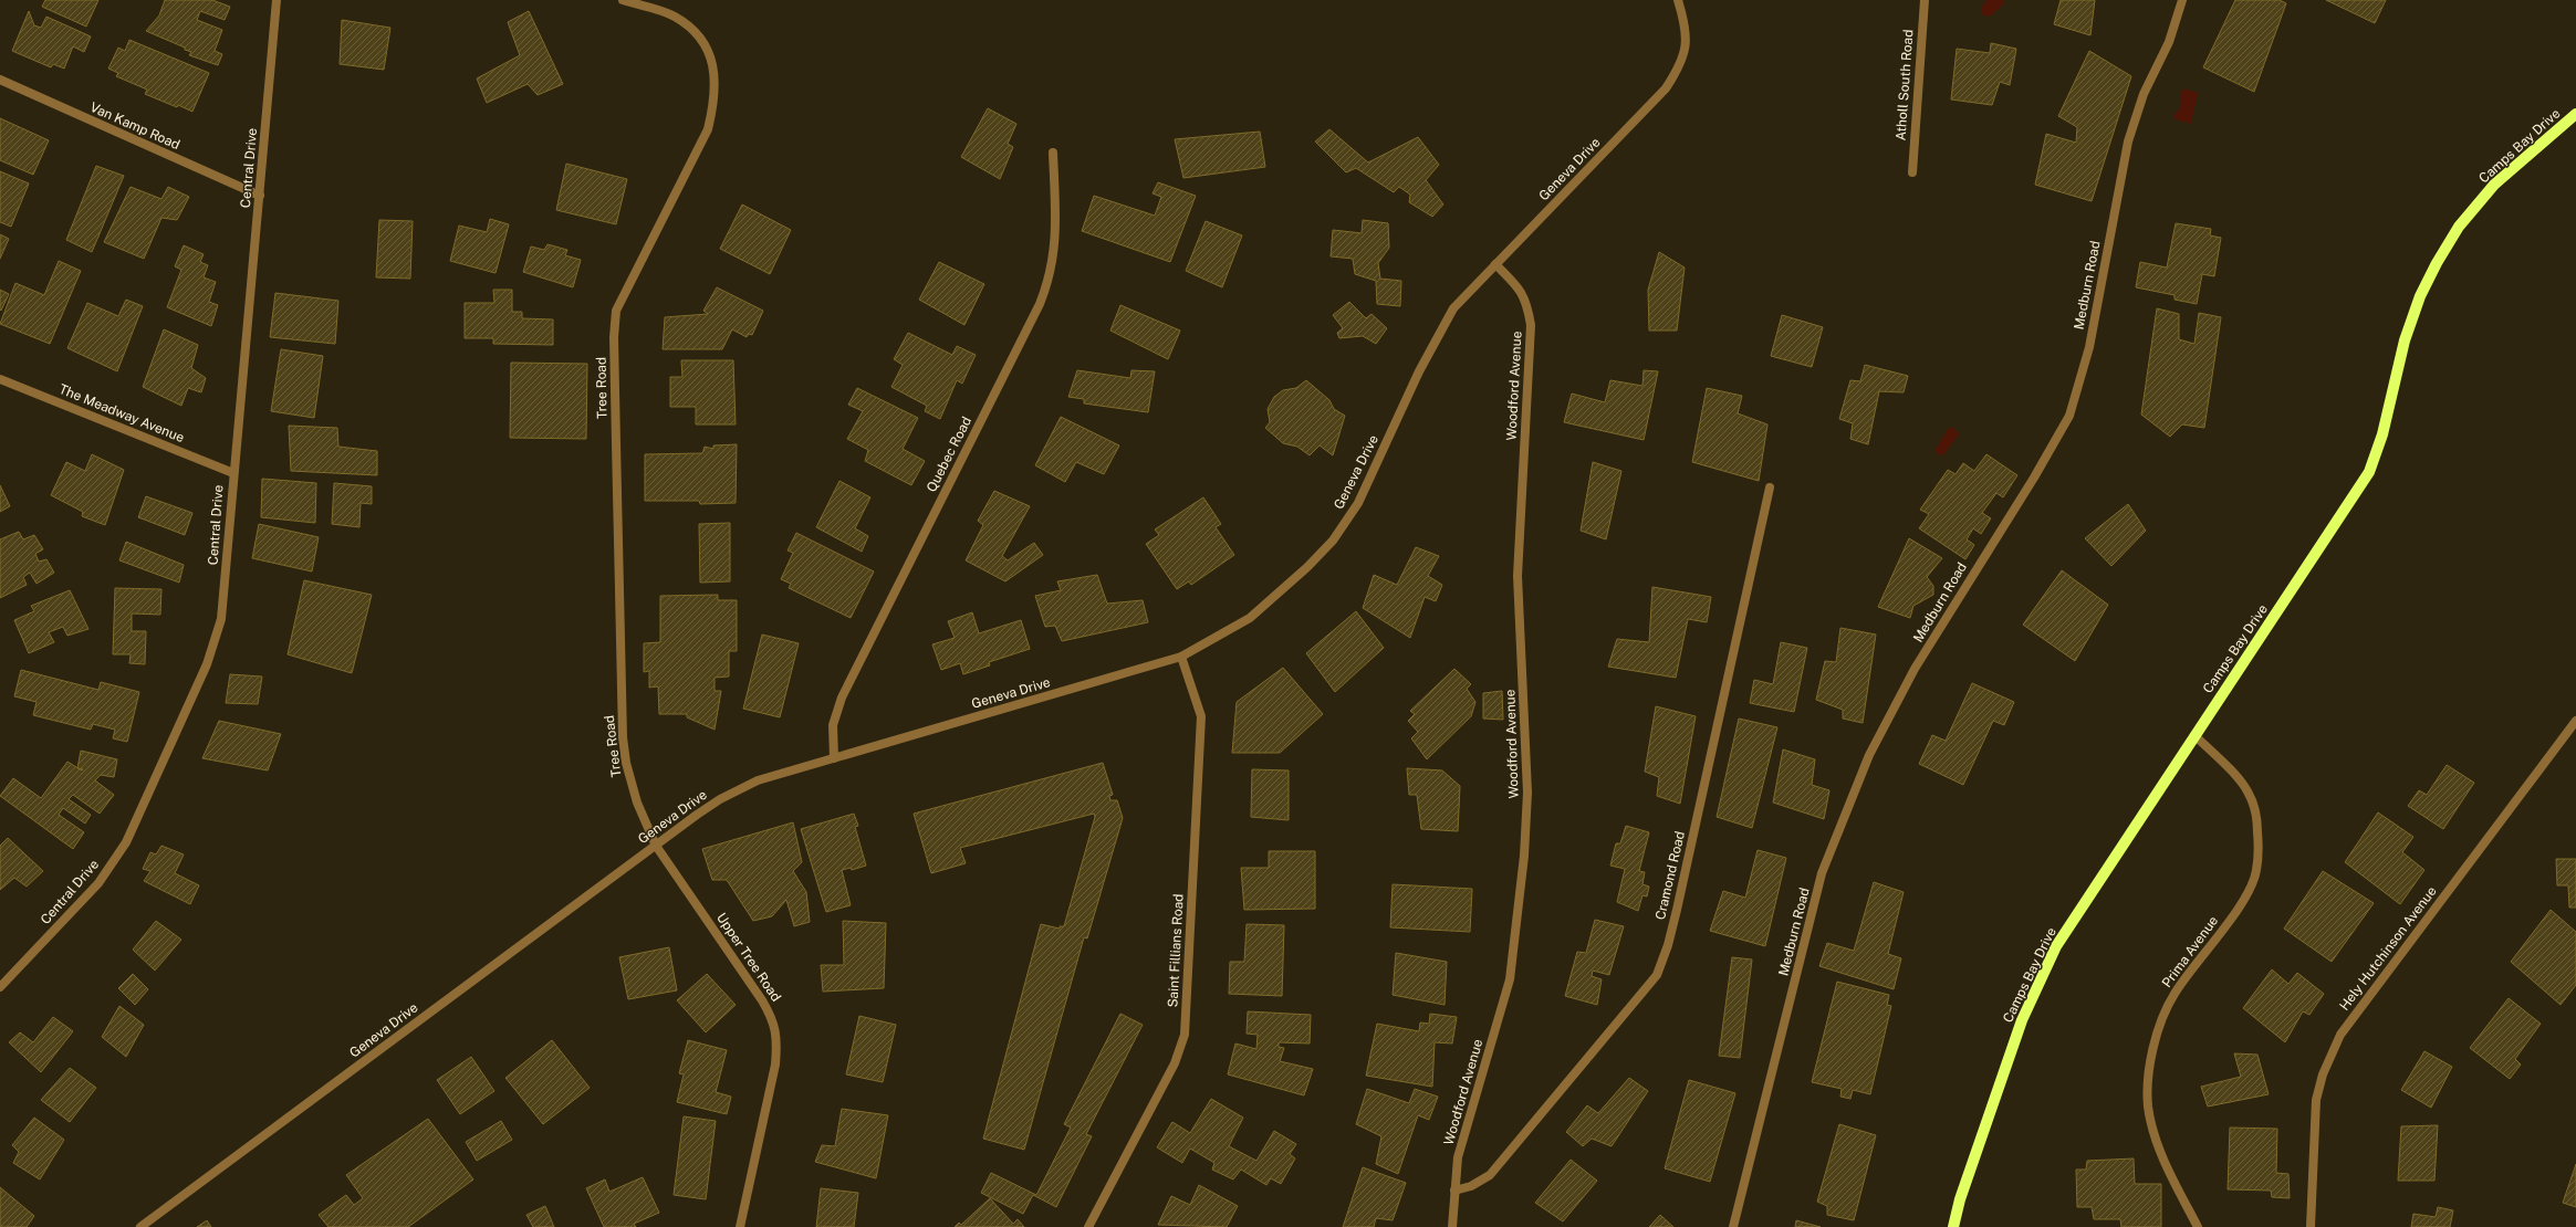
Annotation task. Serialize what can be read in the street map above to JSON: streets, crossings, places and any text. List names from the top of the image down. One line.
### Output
{"streets":{"main road":["Camps Bay Drive"],"street":["Atholl South Road","Van Kamp Road","Central Drive","Geneva Drive","Medburn Road","Woodford Avenue","Tree Road","The Meadway Avenue","Quebec Road","Cramond Road","Hely Hutchinson Avenue","Saint Fillians Road","Prima Avenue","Upper Tree Road"]},"crossings":[["Van Kamp Road","Central Drive"],["Camps Bay Drive","Prima Avenue"],["Central Drive","The Meadway Avenue"],["Geneva Drive","Woodford Avenue"],["Geneva Drive","Tree Road"],["Geneva Drive","Quebec Road"],["Geneva Drive","Saint Fillians Road"],["Geneva Drive","Upper Tree Road"],["Woodford Avenue","Cramond Road"],["Tree Road","Upper Tree Road"]]}
